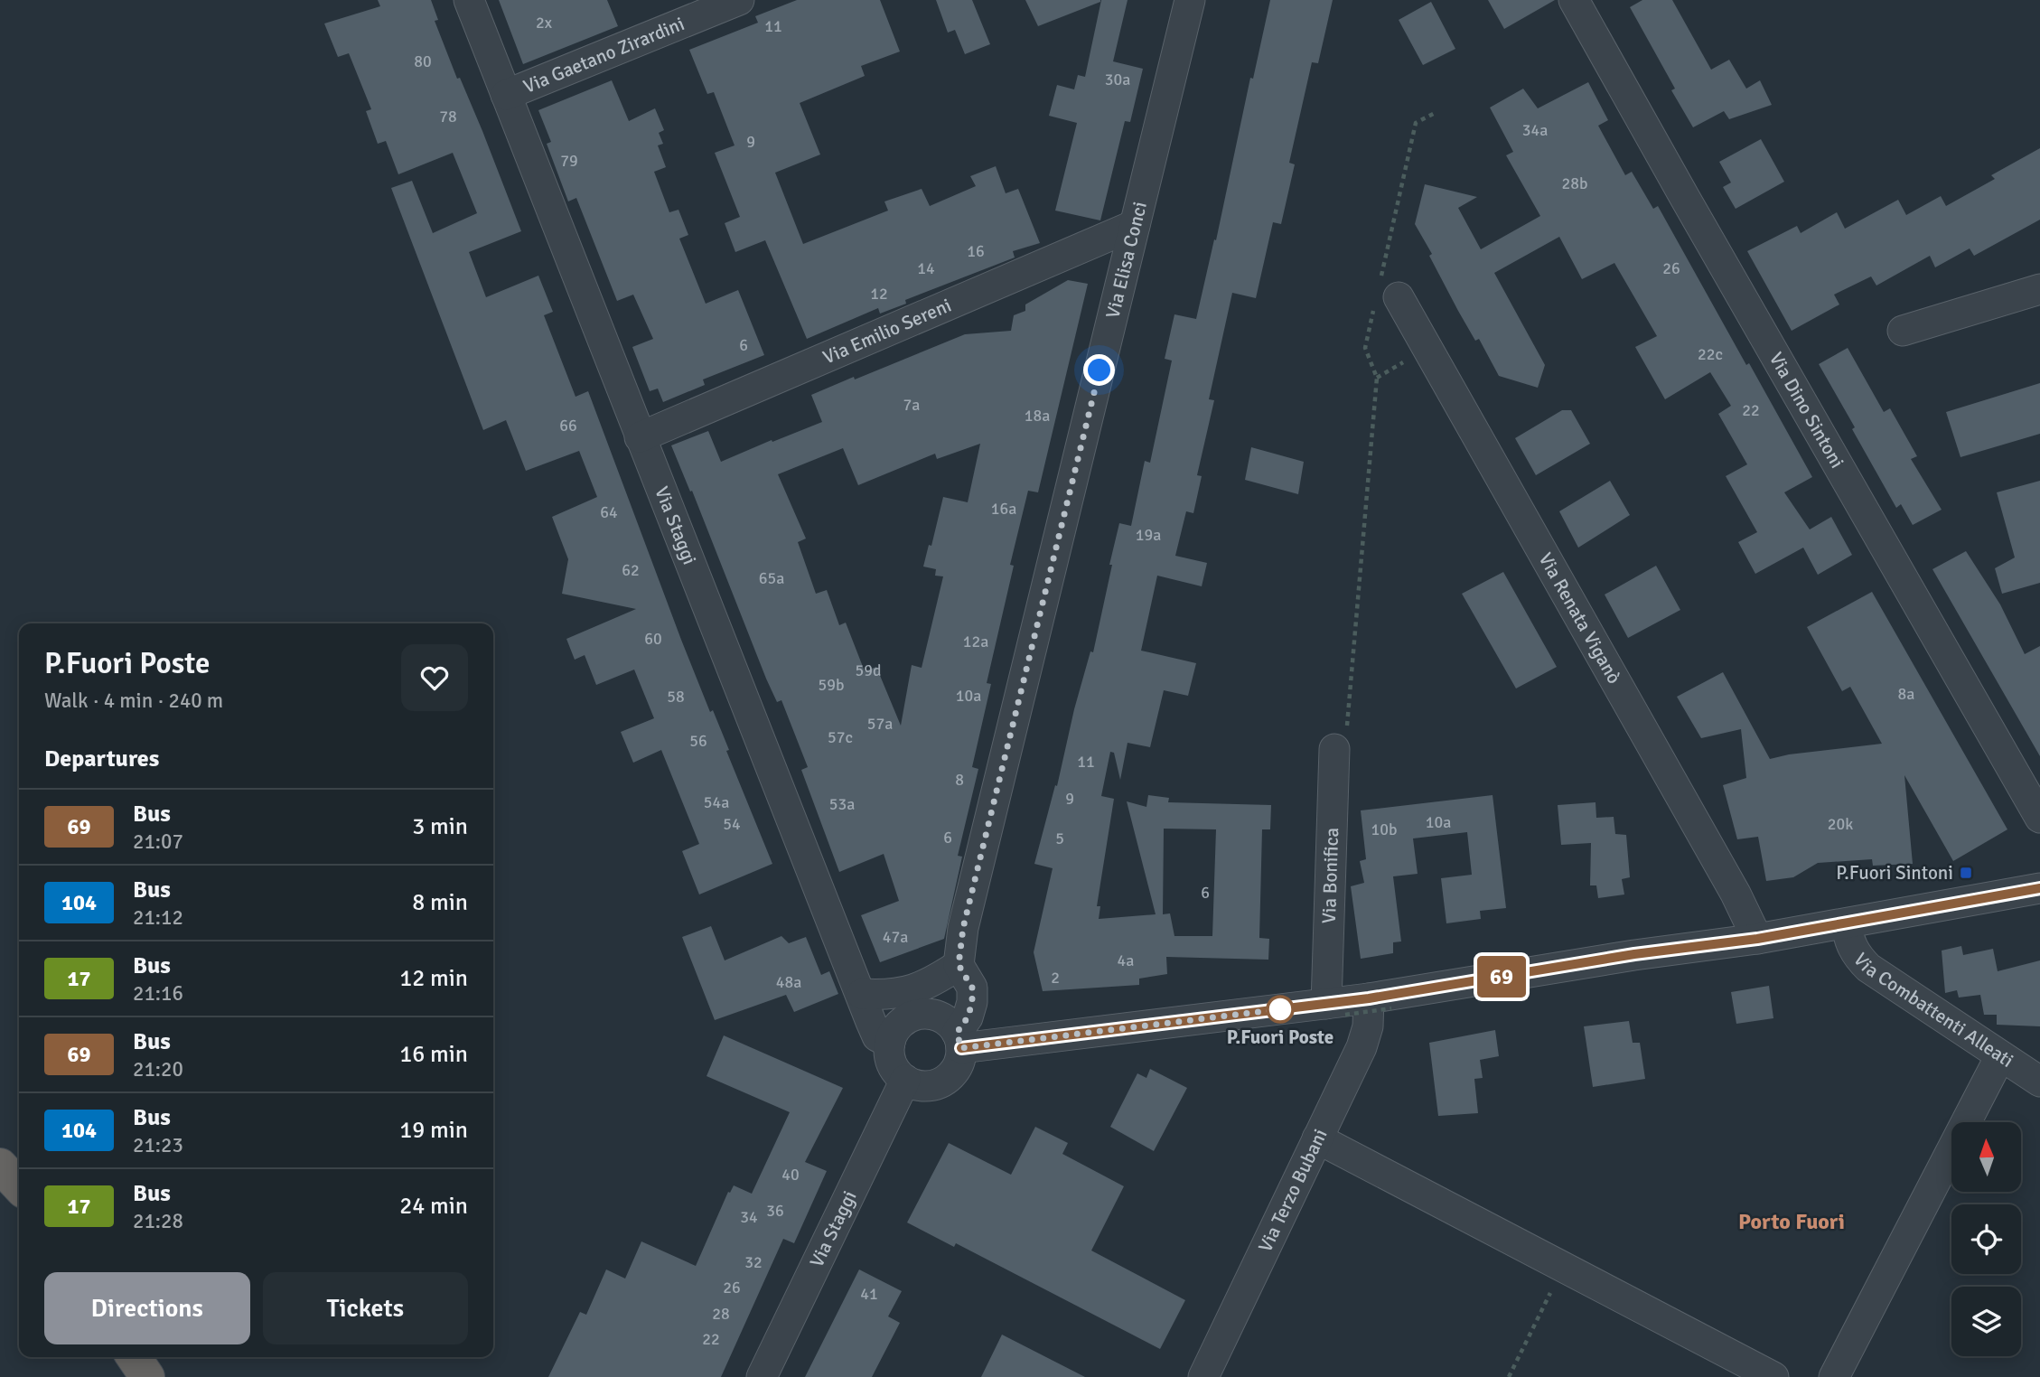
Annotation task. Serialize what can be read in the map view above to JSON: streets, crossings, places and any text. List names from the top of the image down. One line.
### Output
{"streets":{"street":["Via Gaetano Zirardini","Via Elisa Conci","Via Emilio Sereni","Via Dino Sintoni","Via Staggi","Via Renata Viganò","Via Bonifica","Via Combattenti Alleati","Via Terzo Bubani"]},"crossings":[["Via Gaetano Zirardini","Via Staggi"],["Via Elisa Conci","Via Emilio Sereni"],["Via Emilio Sereni","Via Staggi"],["Via Bonifica","Via Terzo Bubani"]],"districts":["Porto Fuori"],"places":{"transit":["P.Fuori Sintoni"],"other":["P.Fuori Poste"]},"lines":["bus line 69"],"house_numbers":["2x","11","80","30a","78","34a","9","79","28b","16","14","26","12","6","22c","7a","22","18a","66","16a","64","19a","62","65a","60","12a","59d","59b","8a","10a","58","57a","57c","56","11","8","9","54a","53a","10a","54","20k","10b","6","5","6","47a","4a","2","48a","40","36","34","32","26","41","28","22"],"north":"top","page":{"on_map":"69","heading":[["P.Fuori Poste","Walk · 4 min · 240 m"],"Departures"],"list":[{"mark":"69","name":"Bus","note":"21:07","value":"3 min"},{"mark":"104","name":"Bus","note":"21:12","value":"8 min"},{"mark":"17","name":"Bus","note":"21:16","value":"12 min"},{"mark":"69","name":"Bus","note":"21:20","value":"16 min"},{"mark":"104","name":"Bus","note":"21:23","value":"19 min"},{"mark":"17","name":"Bus","note":"21:28","value":"24 min"}],"buttons":["Directions","Tickets"]}}
